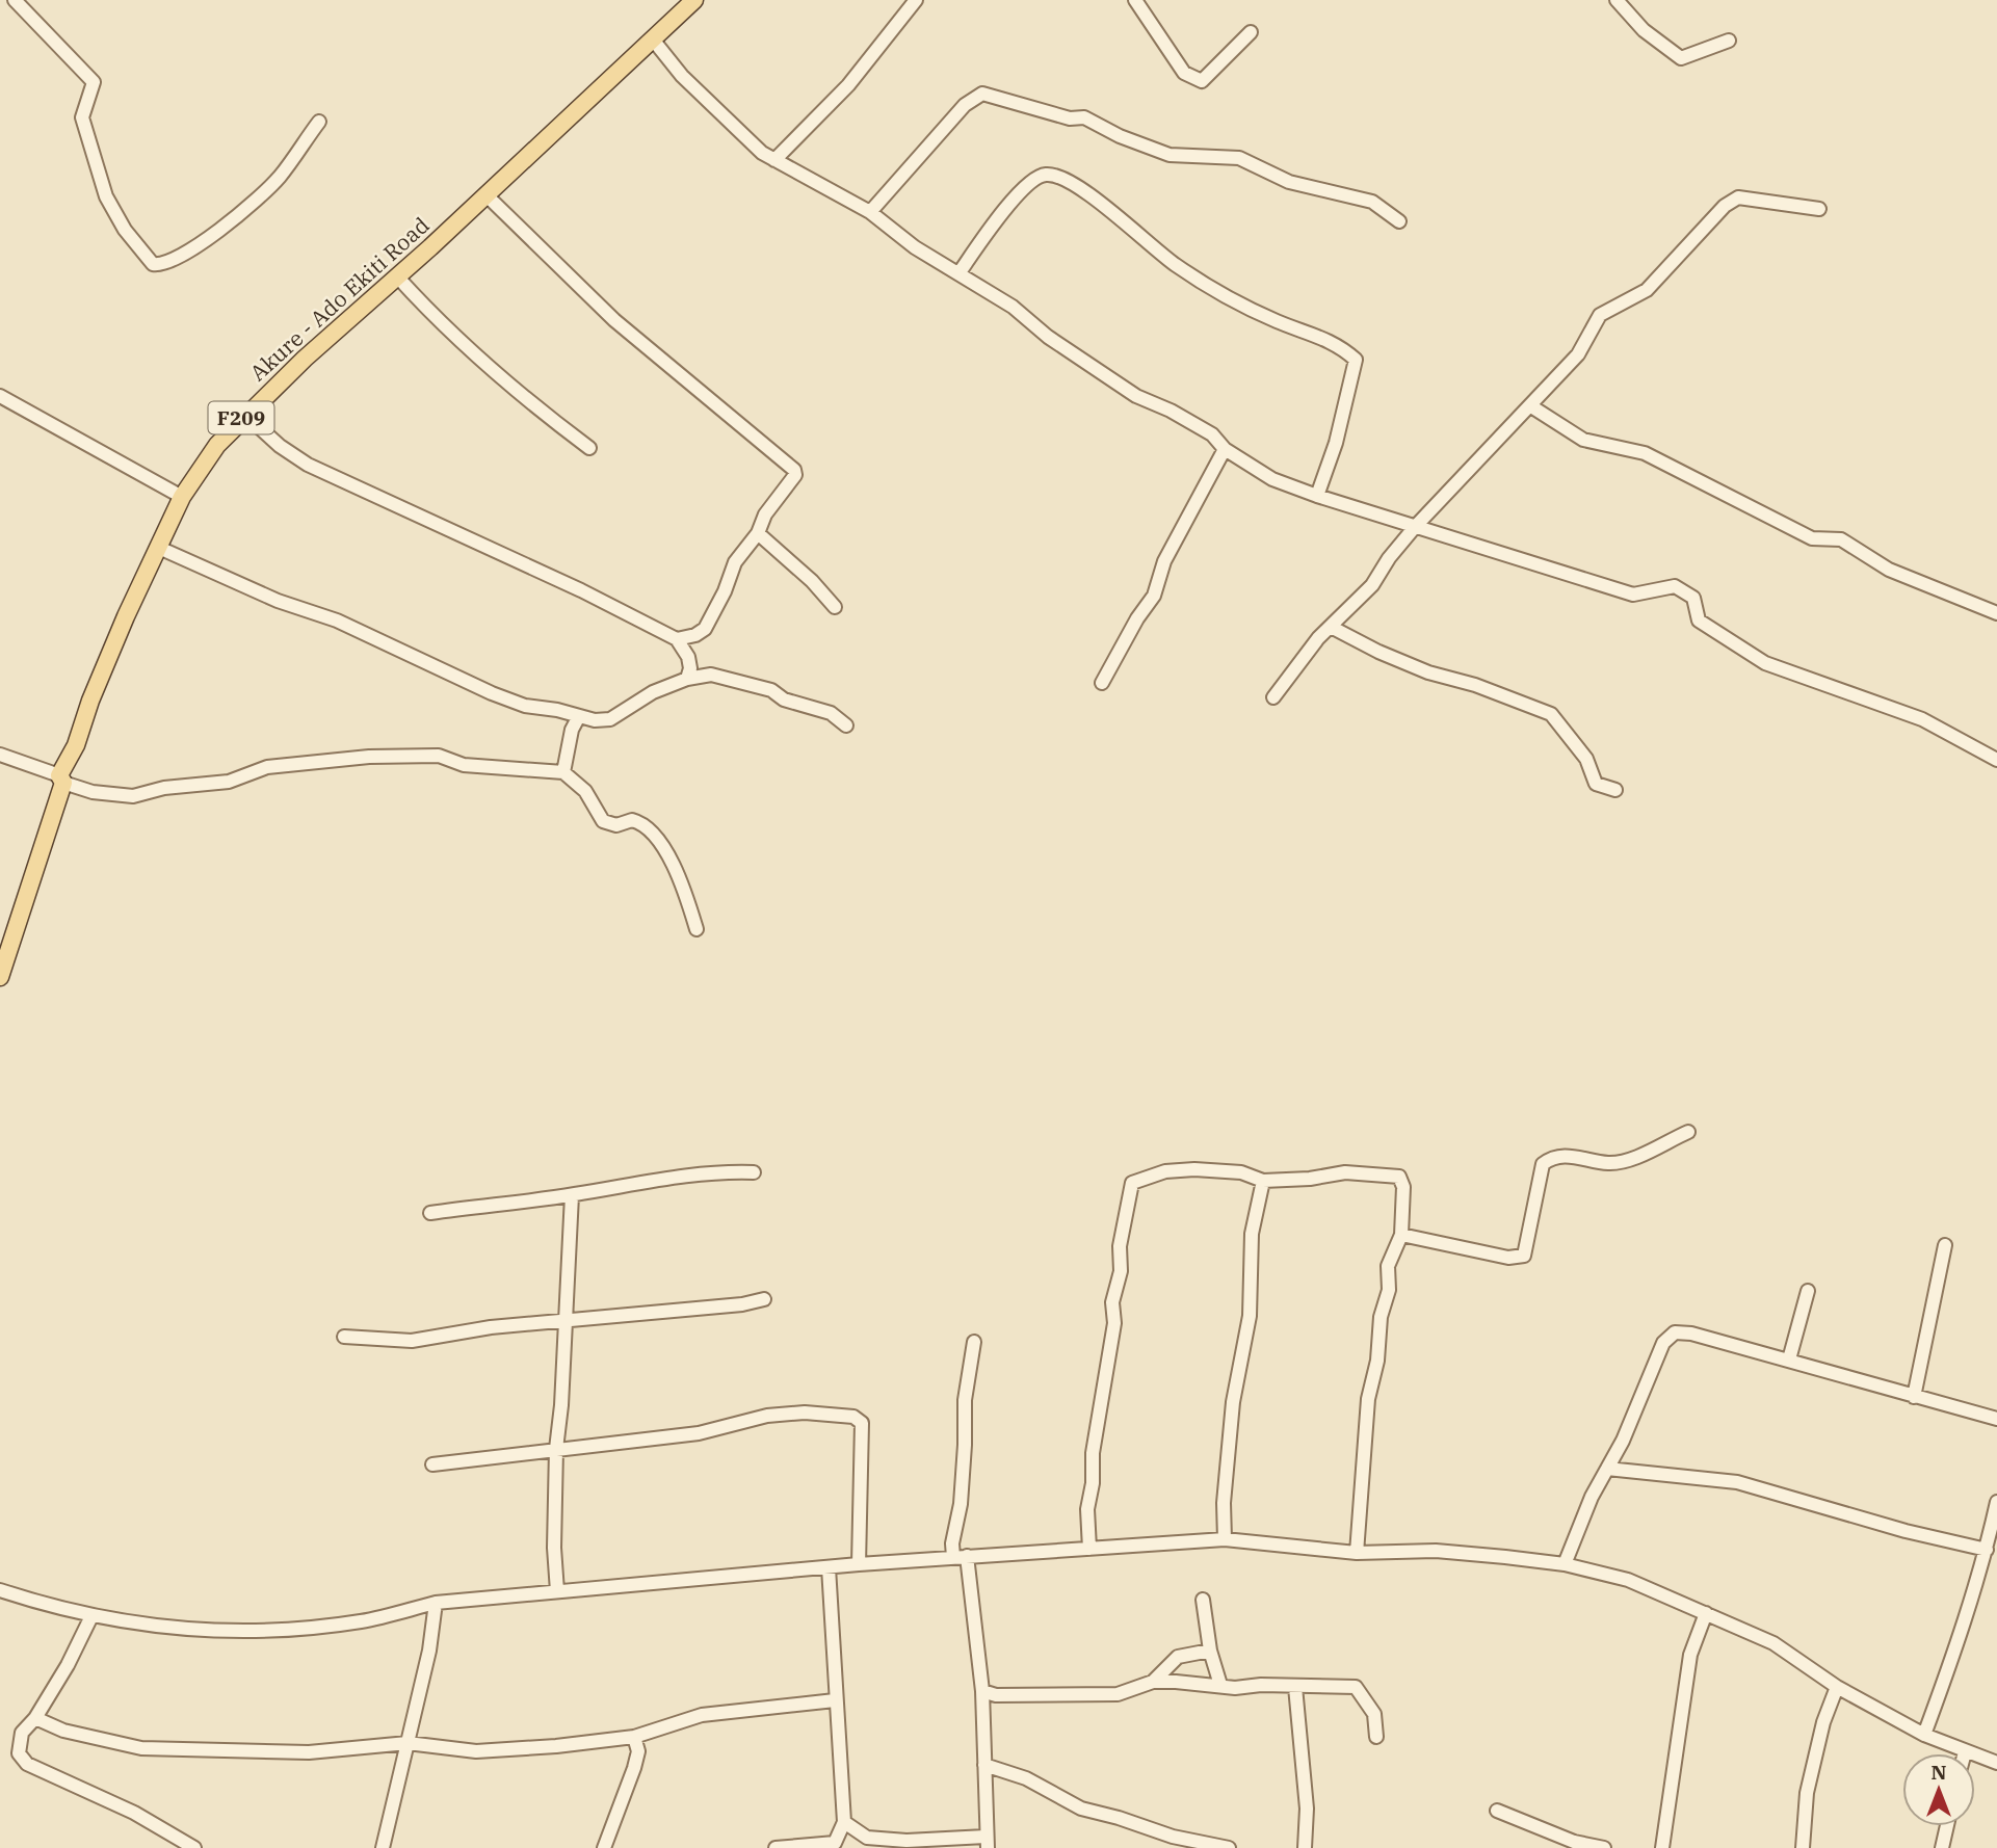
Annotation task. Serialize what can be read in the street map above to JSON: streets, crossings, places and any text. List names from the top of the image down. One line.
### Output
{"streets":{"main road":["Akure - Ado Ekiti Road","F209"]},"north":"top"}
